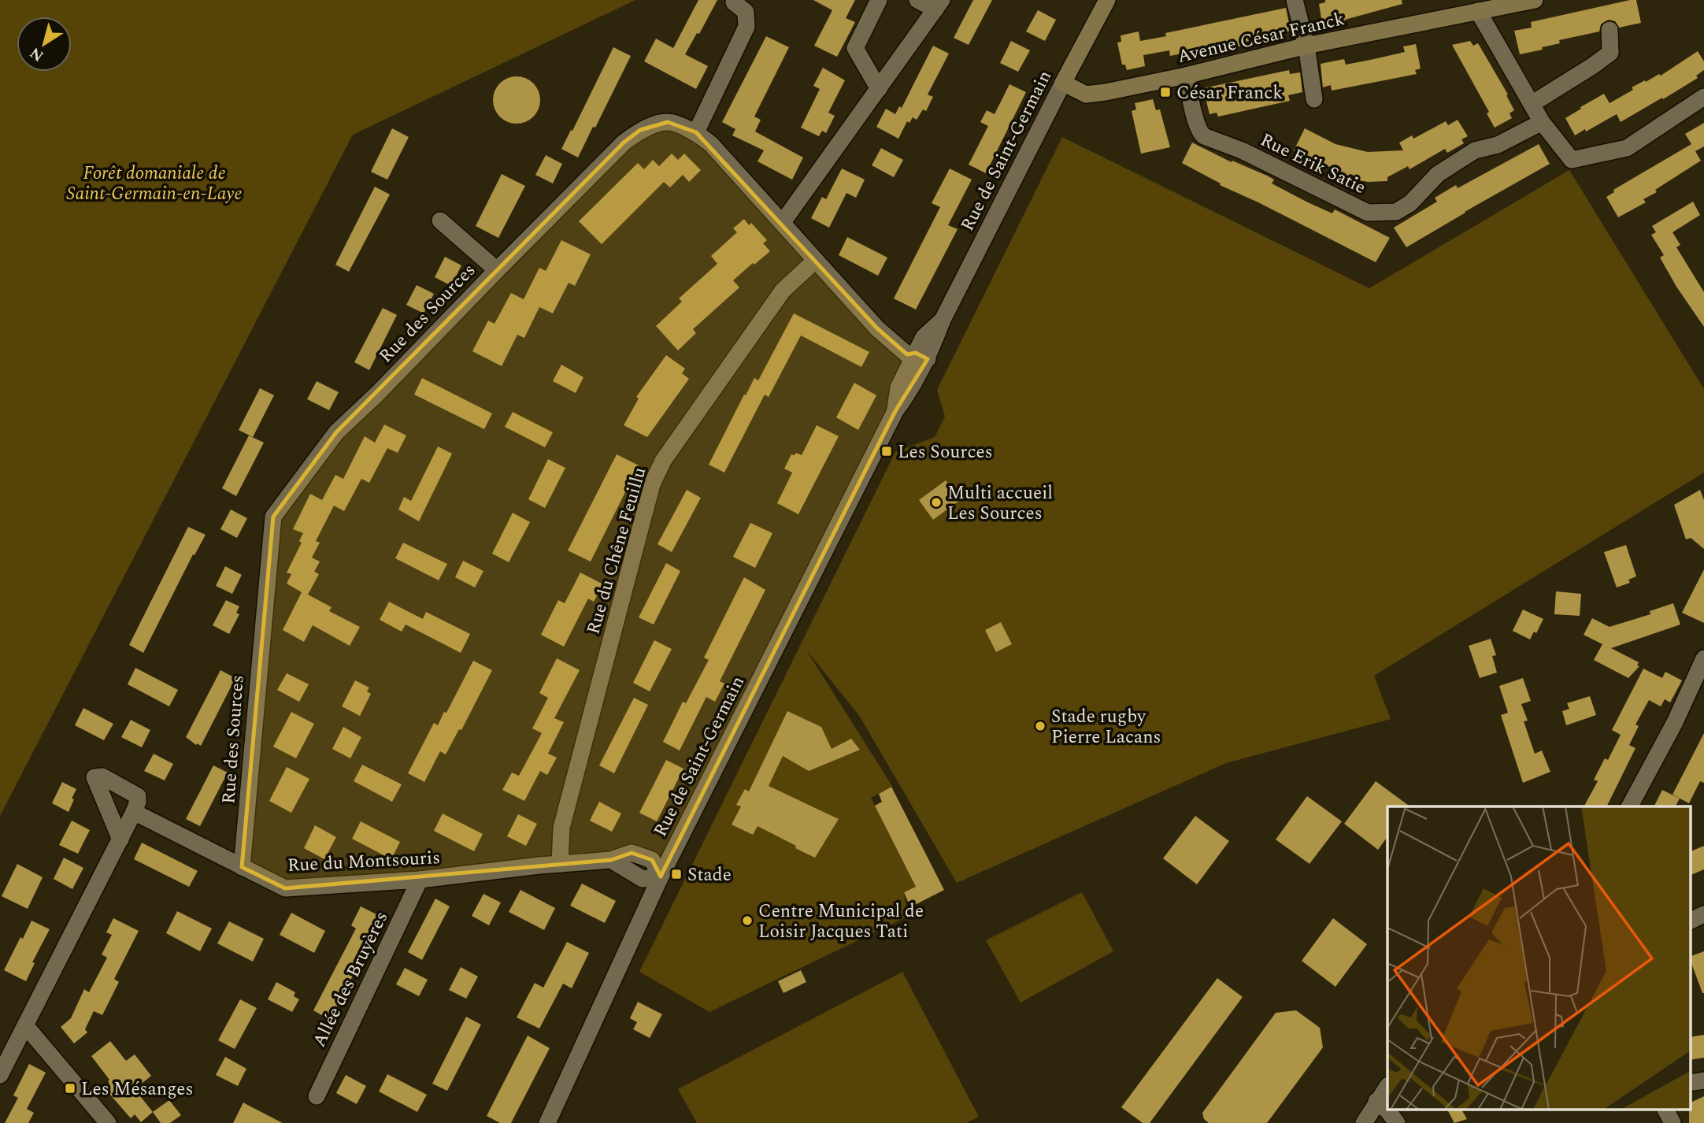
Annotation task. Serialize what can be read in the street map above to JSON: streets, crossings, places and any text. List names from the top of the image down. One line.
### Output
{"streets":{"street":["Avenue César Franck","Rue de Saint-Germain","Rue Erik Satie","Rue des Sources","Rue du Chêne Feuillu","Rue du Montsouris","Allée des Bruyères"]},"crossings":[["Avenue César Franck","Rue de Saint-Germain"],["Avenue César Franck","Rue Erik Satie"],["Rue de Saint-Germain","Rue des Sources"],["Rue de Saint-Germain","Rue du Montsouris"],["Rue des Sources","Rue du Chêne Feuillu"],["Rue des Sources","Rue du Montsouris"],["Rue du Chêne Feuillu","Rue du Montsouris"],["Rue du Montsouris","Allée des Bruyères"]],"parks":["Forêt domaniale de Saint-Germain-en-Laye"],"places":{"transit":["César Franck","Les Sources","Stade","Les Mésanges"],"other":["Multi accueil Les Sources","Stade rugby Pierre Lacans","Centre Municipal de Loisir Jacques Tati"]},"north":"bottom left"}
